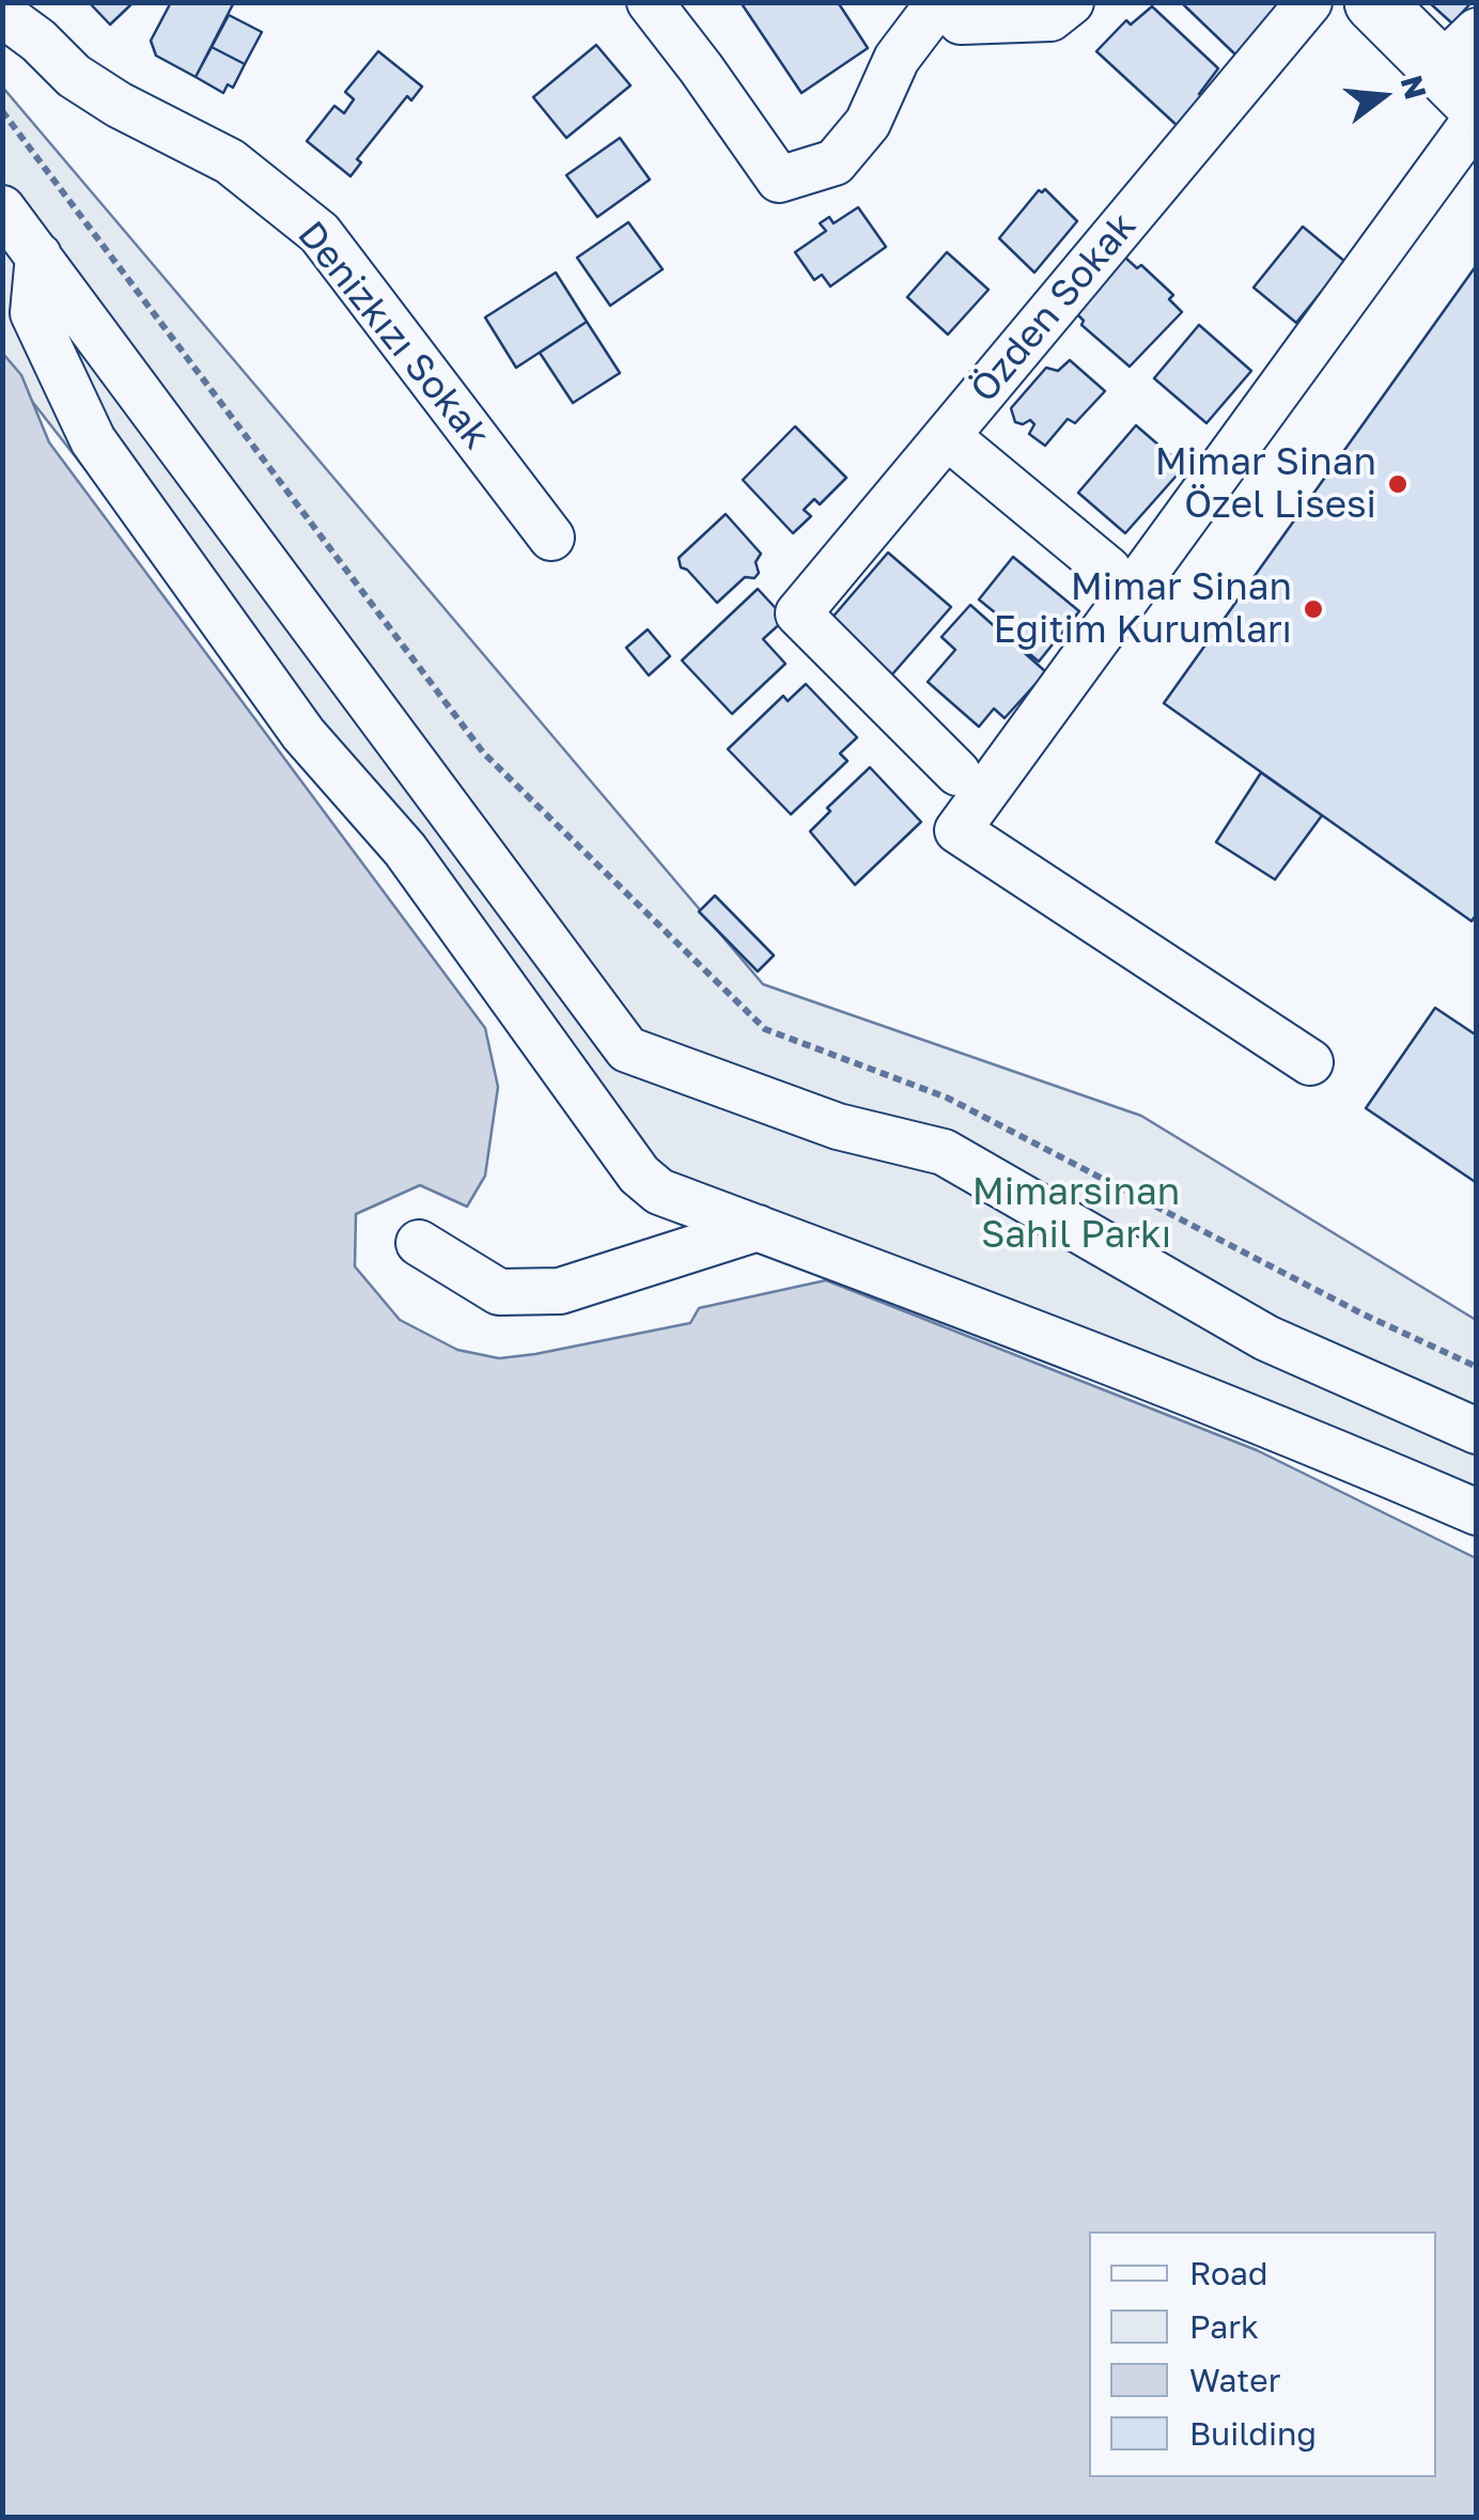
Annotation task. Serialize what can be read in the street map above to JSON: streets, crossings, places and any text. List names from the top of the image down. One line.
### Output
{"streets":{"street":["Özden Sokak","Denizkızı Sokak"]},"parks":["Mimarsinan Sahil Parkı"],"places":["Mimar Sinan Özel Lisesi","Mimar Sinan Eğitim Kurumları"],"legend":["Road","Park","Water","Building"],"north":"right"}
